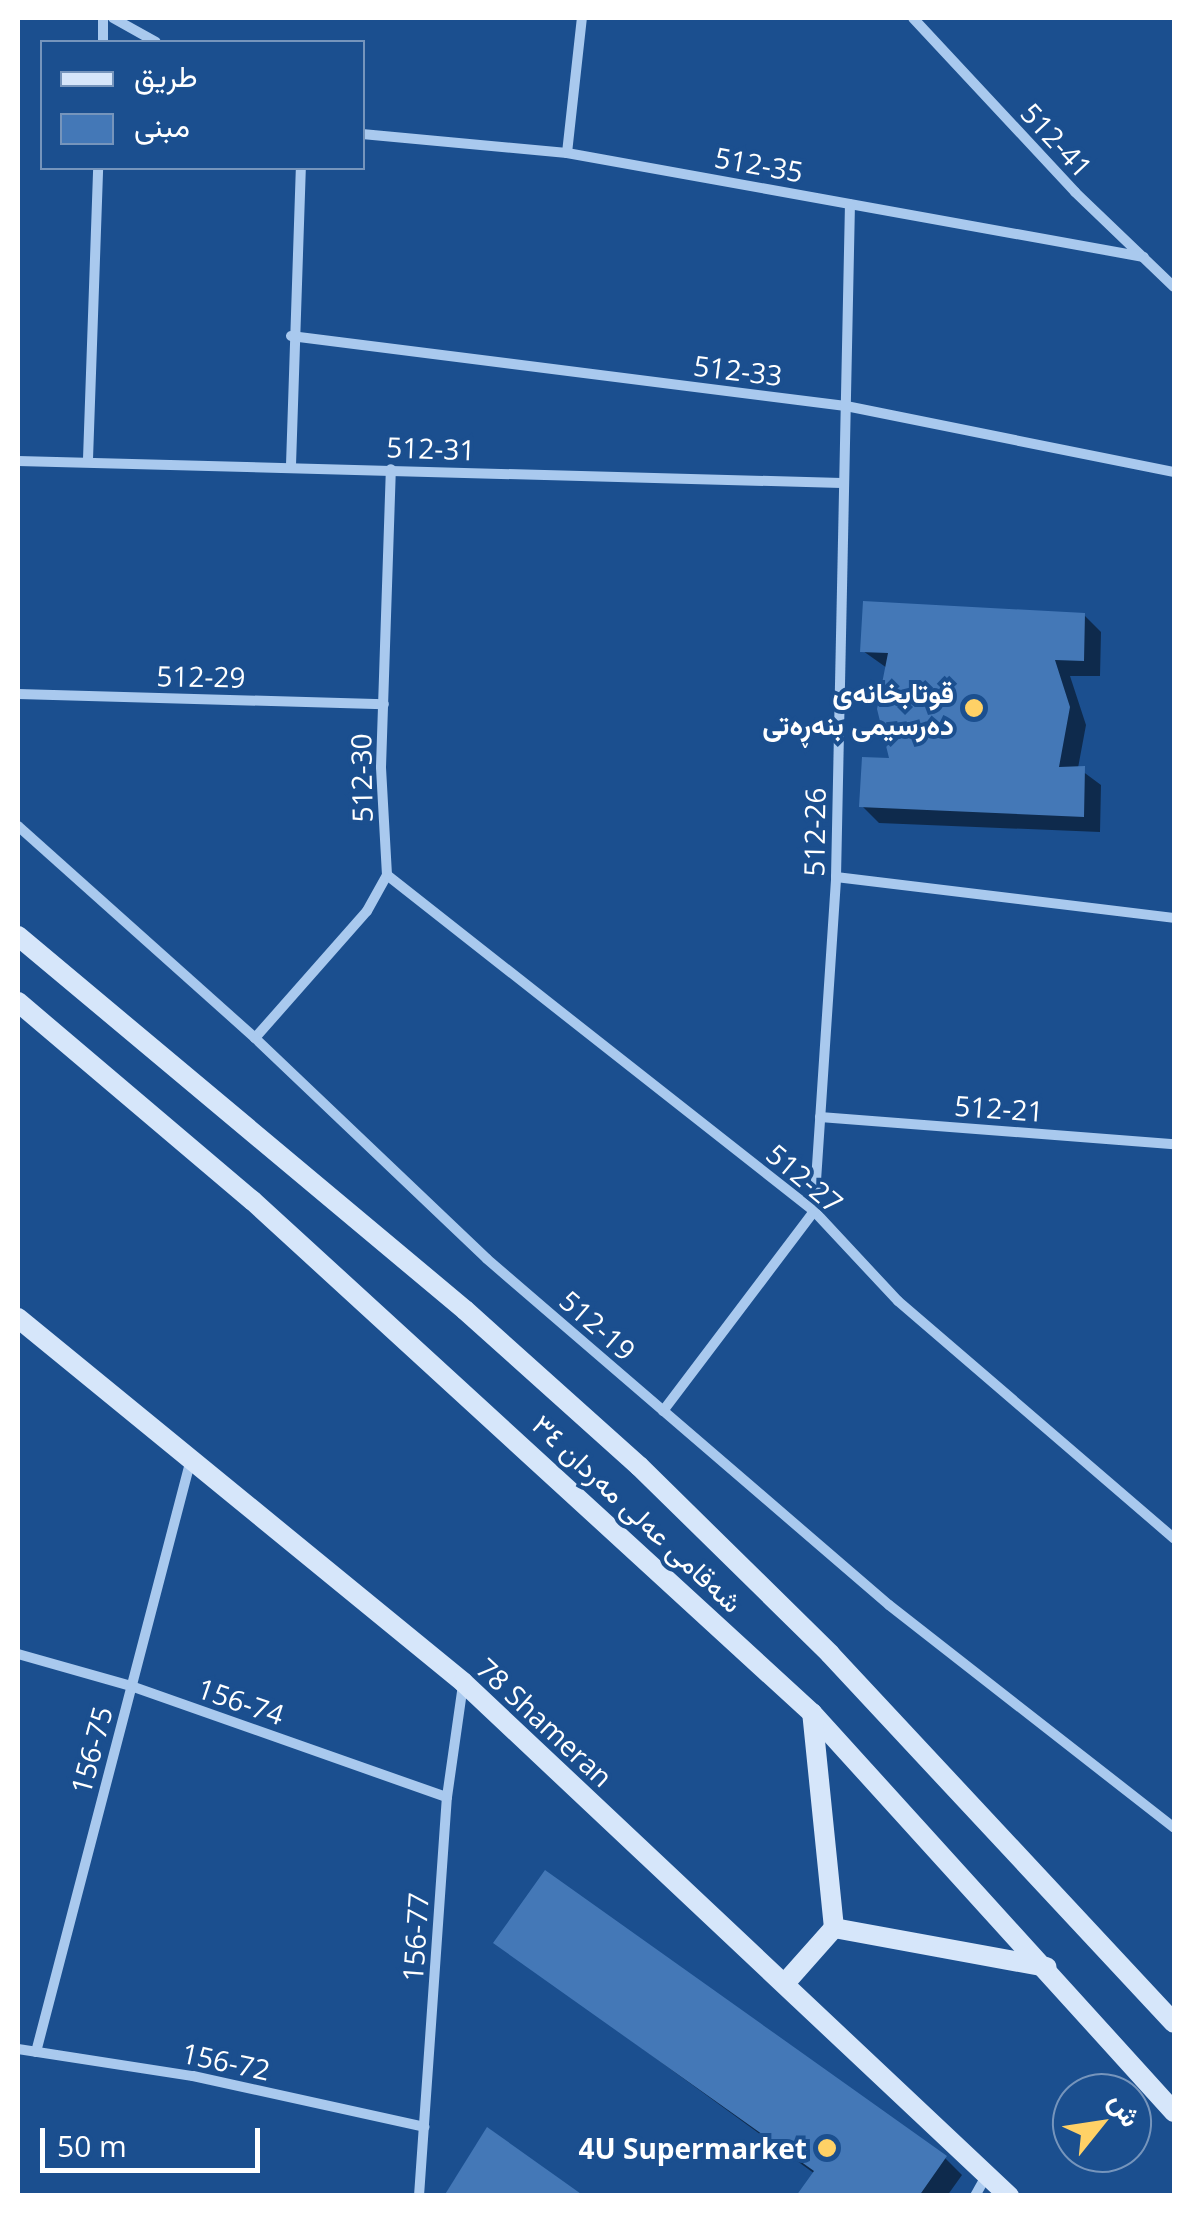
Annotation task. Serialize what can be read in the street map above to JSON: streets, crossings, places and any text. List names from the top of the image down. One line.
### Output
{"streets":{"main road":["شەقامی عەلی مەردان ٣٤","78 Shameran"],"street":["512-41","512-35","512-33","512-31","512-29","512-30","512-26","512-21","512-27","512-19","156-74","156-75","156-77","156-72"]},"crossings":[["512-41","512-35"],["512-35","512-26"],["512-33","512-26"],["512-31","512-30"],["512-31","512-26"],["512-29","512-30"],["512-30","512-27"],["512-26","512-21"],["512-26","512-27"],["156-74","156-75"],["156-74","156-77"],["78 Shameran","156-75"],["78 Shameran","156-77"],["156-75","156-72"],["156-77","156-72"]],"places":["قوتابخانەی دەرسیمی بنەڕەتی","4U Supermarket"],"legend":["طريق","مبنى"],"scale_bar":"50 m","north":"top right"}
